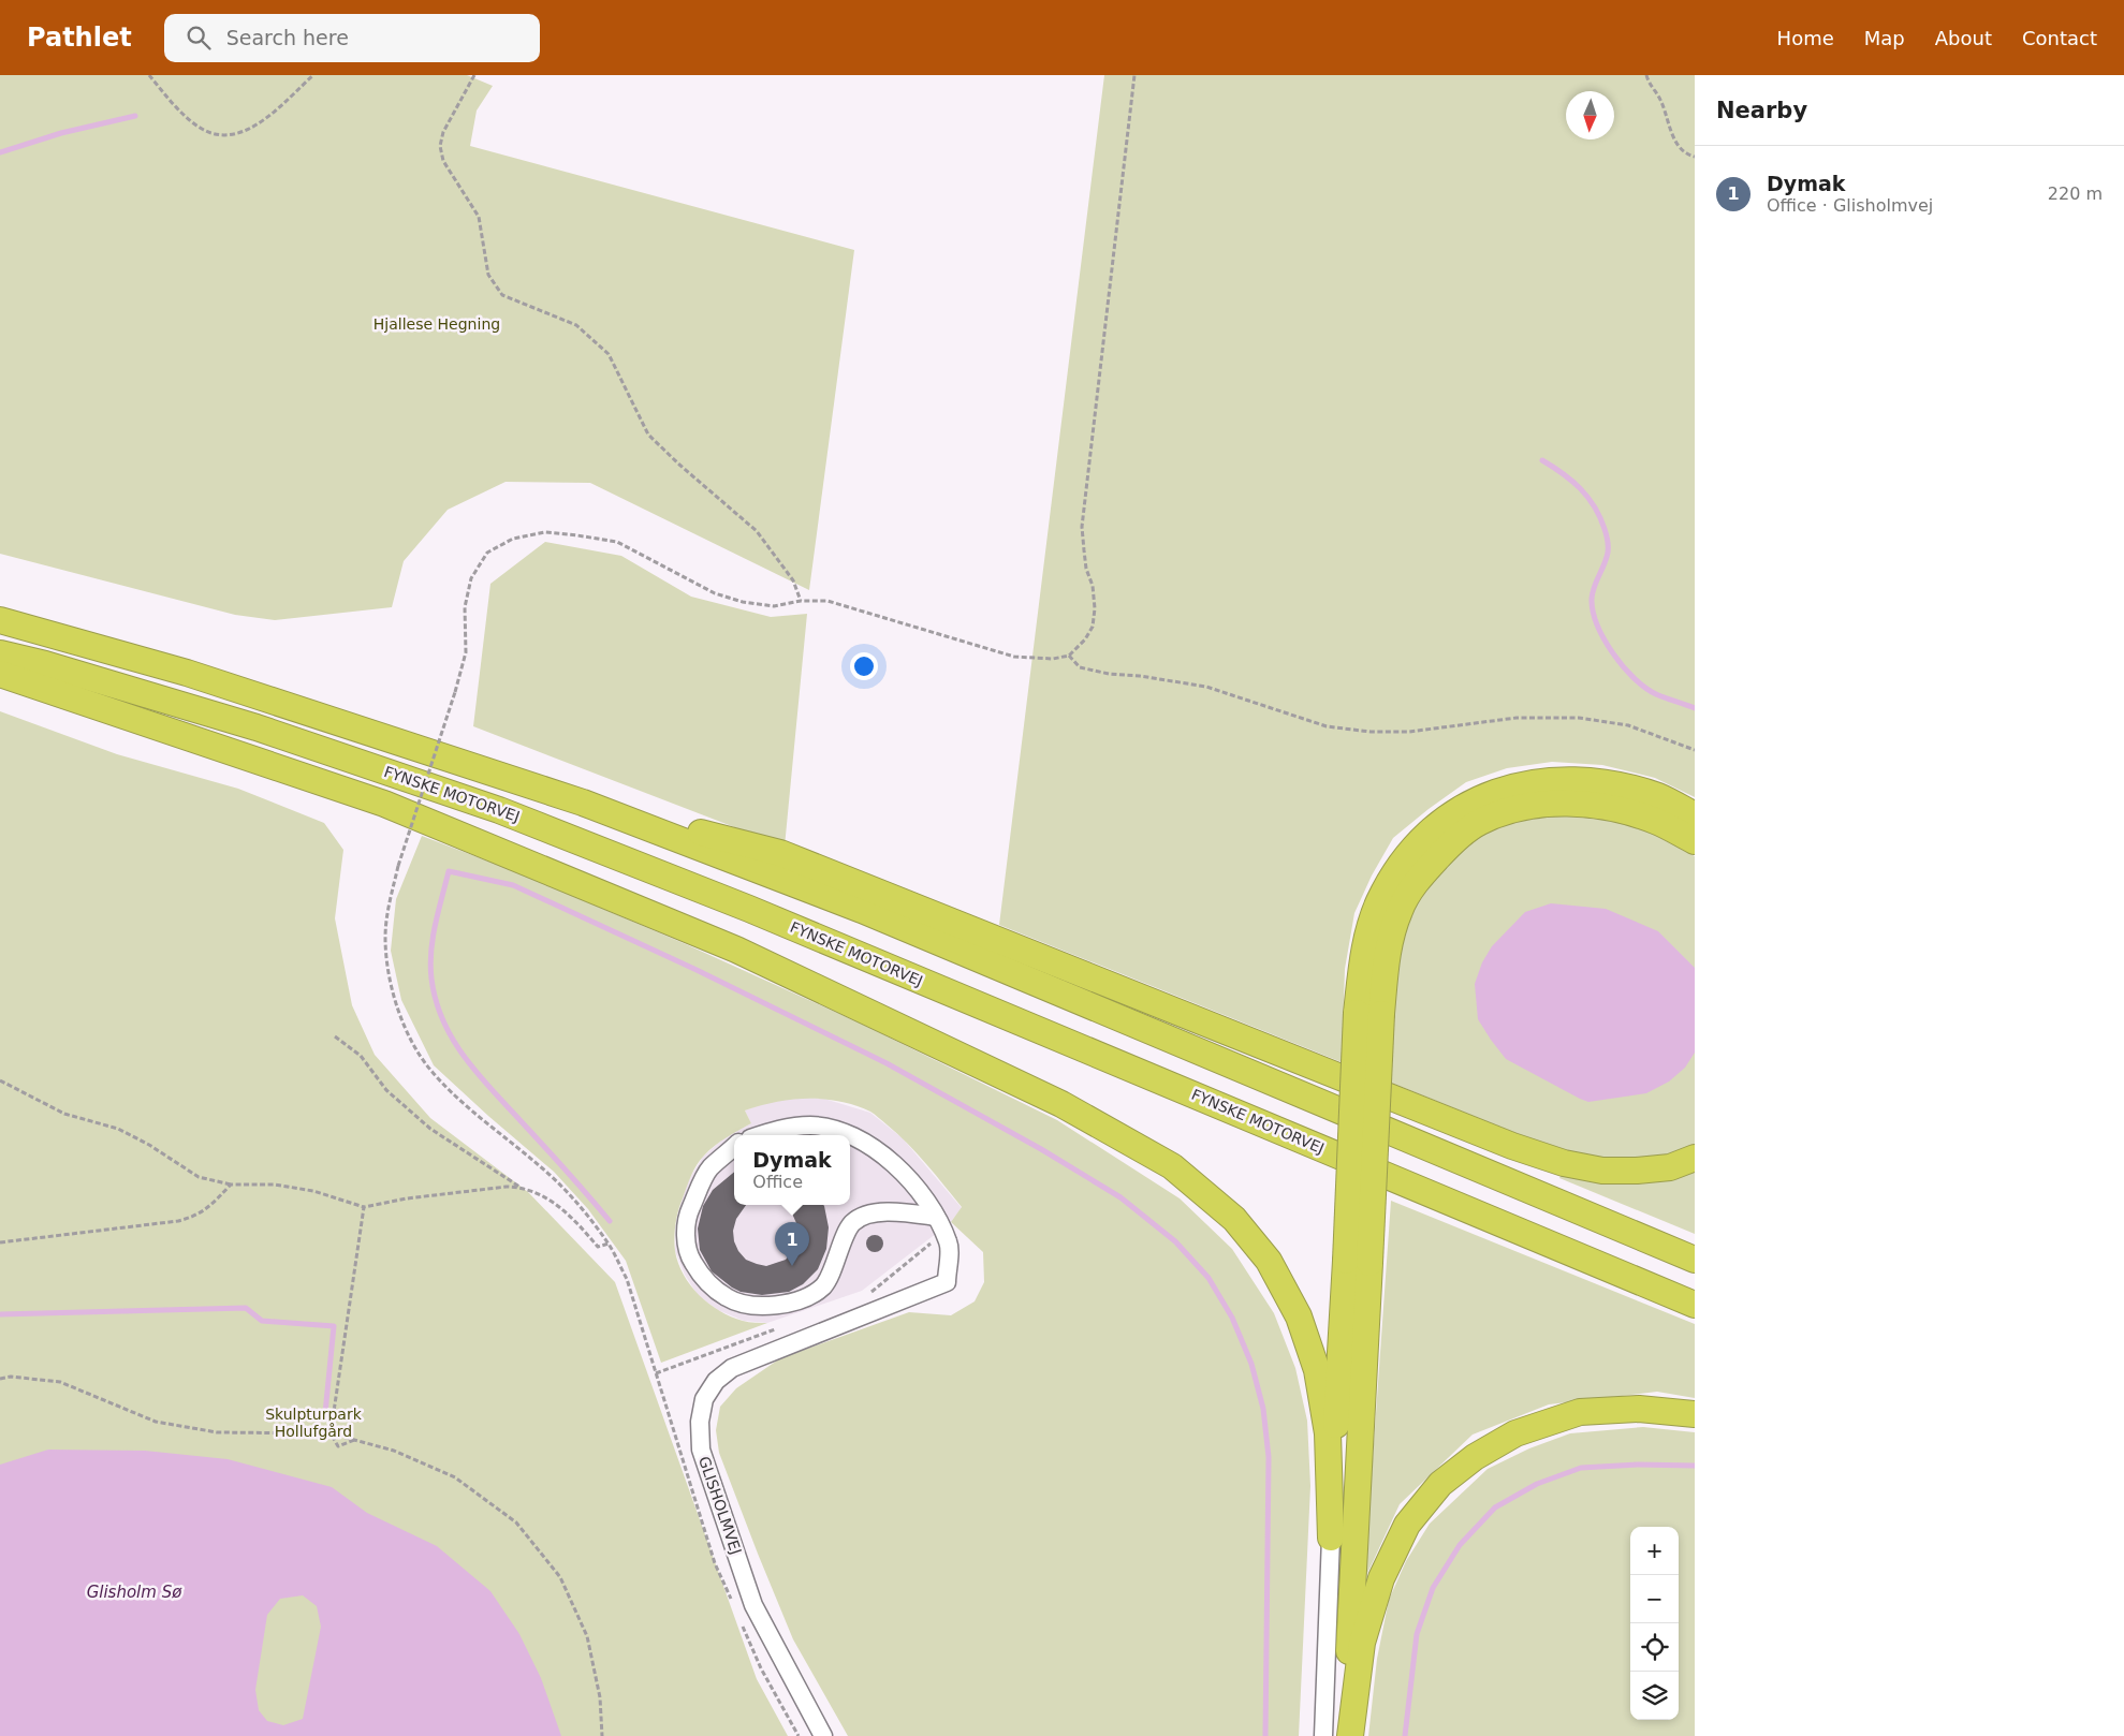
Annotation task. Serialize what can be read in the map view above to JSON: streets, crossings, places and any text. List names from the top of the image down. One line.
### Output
{"streets":{"highway":["FYNSKE MOTORVEJ"],"street":["GLISHOLMVEJ"]},"water":["Glisholm Sø"],"parks":["Hjallese Hegning","Skulpturpark Hollufgård"],"north":"bottom","page":{"header":"Pathlet","search":"Search here","nav":["Home","Map","About","Contact"],"heading":"Nearby","list":[{"mark":"1","name":"Dymak","note":"Office · Glisholmvej","value":"220 m"}],"popup":["Dymak","Office"],"pins":"1","map_buttons":["+","−"]}}
